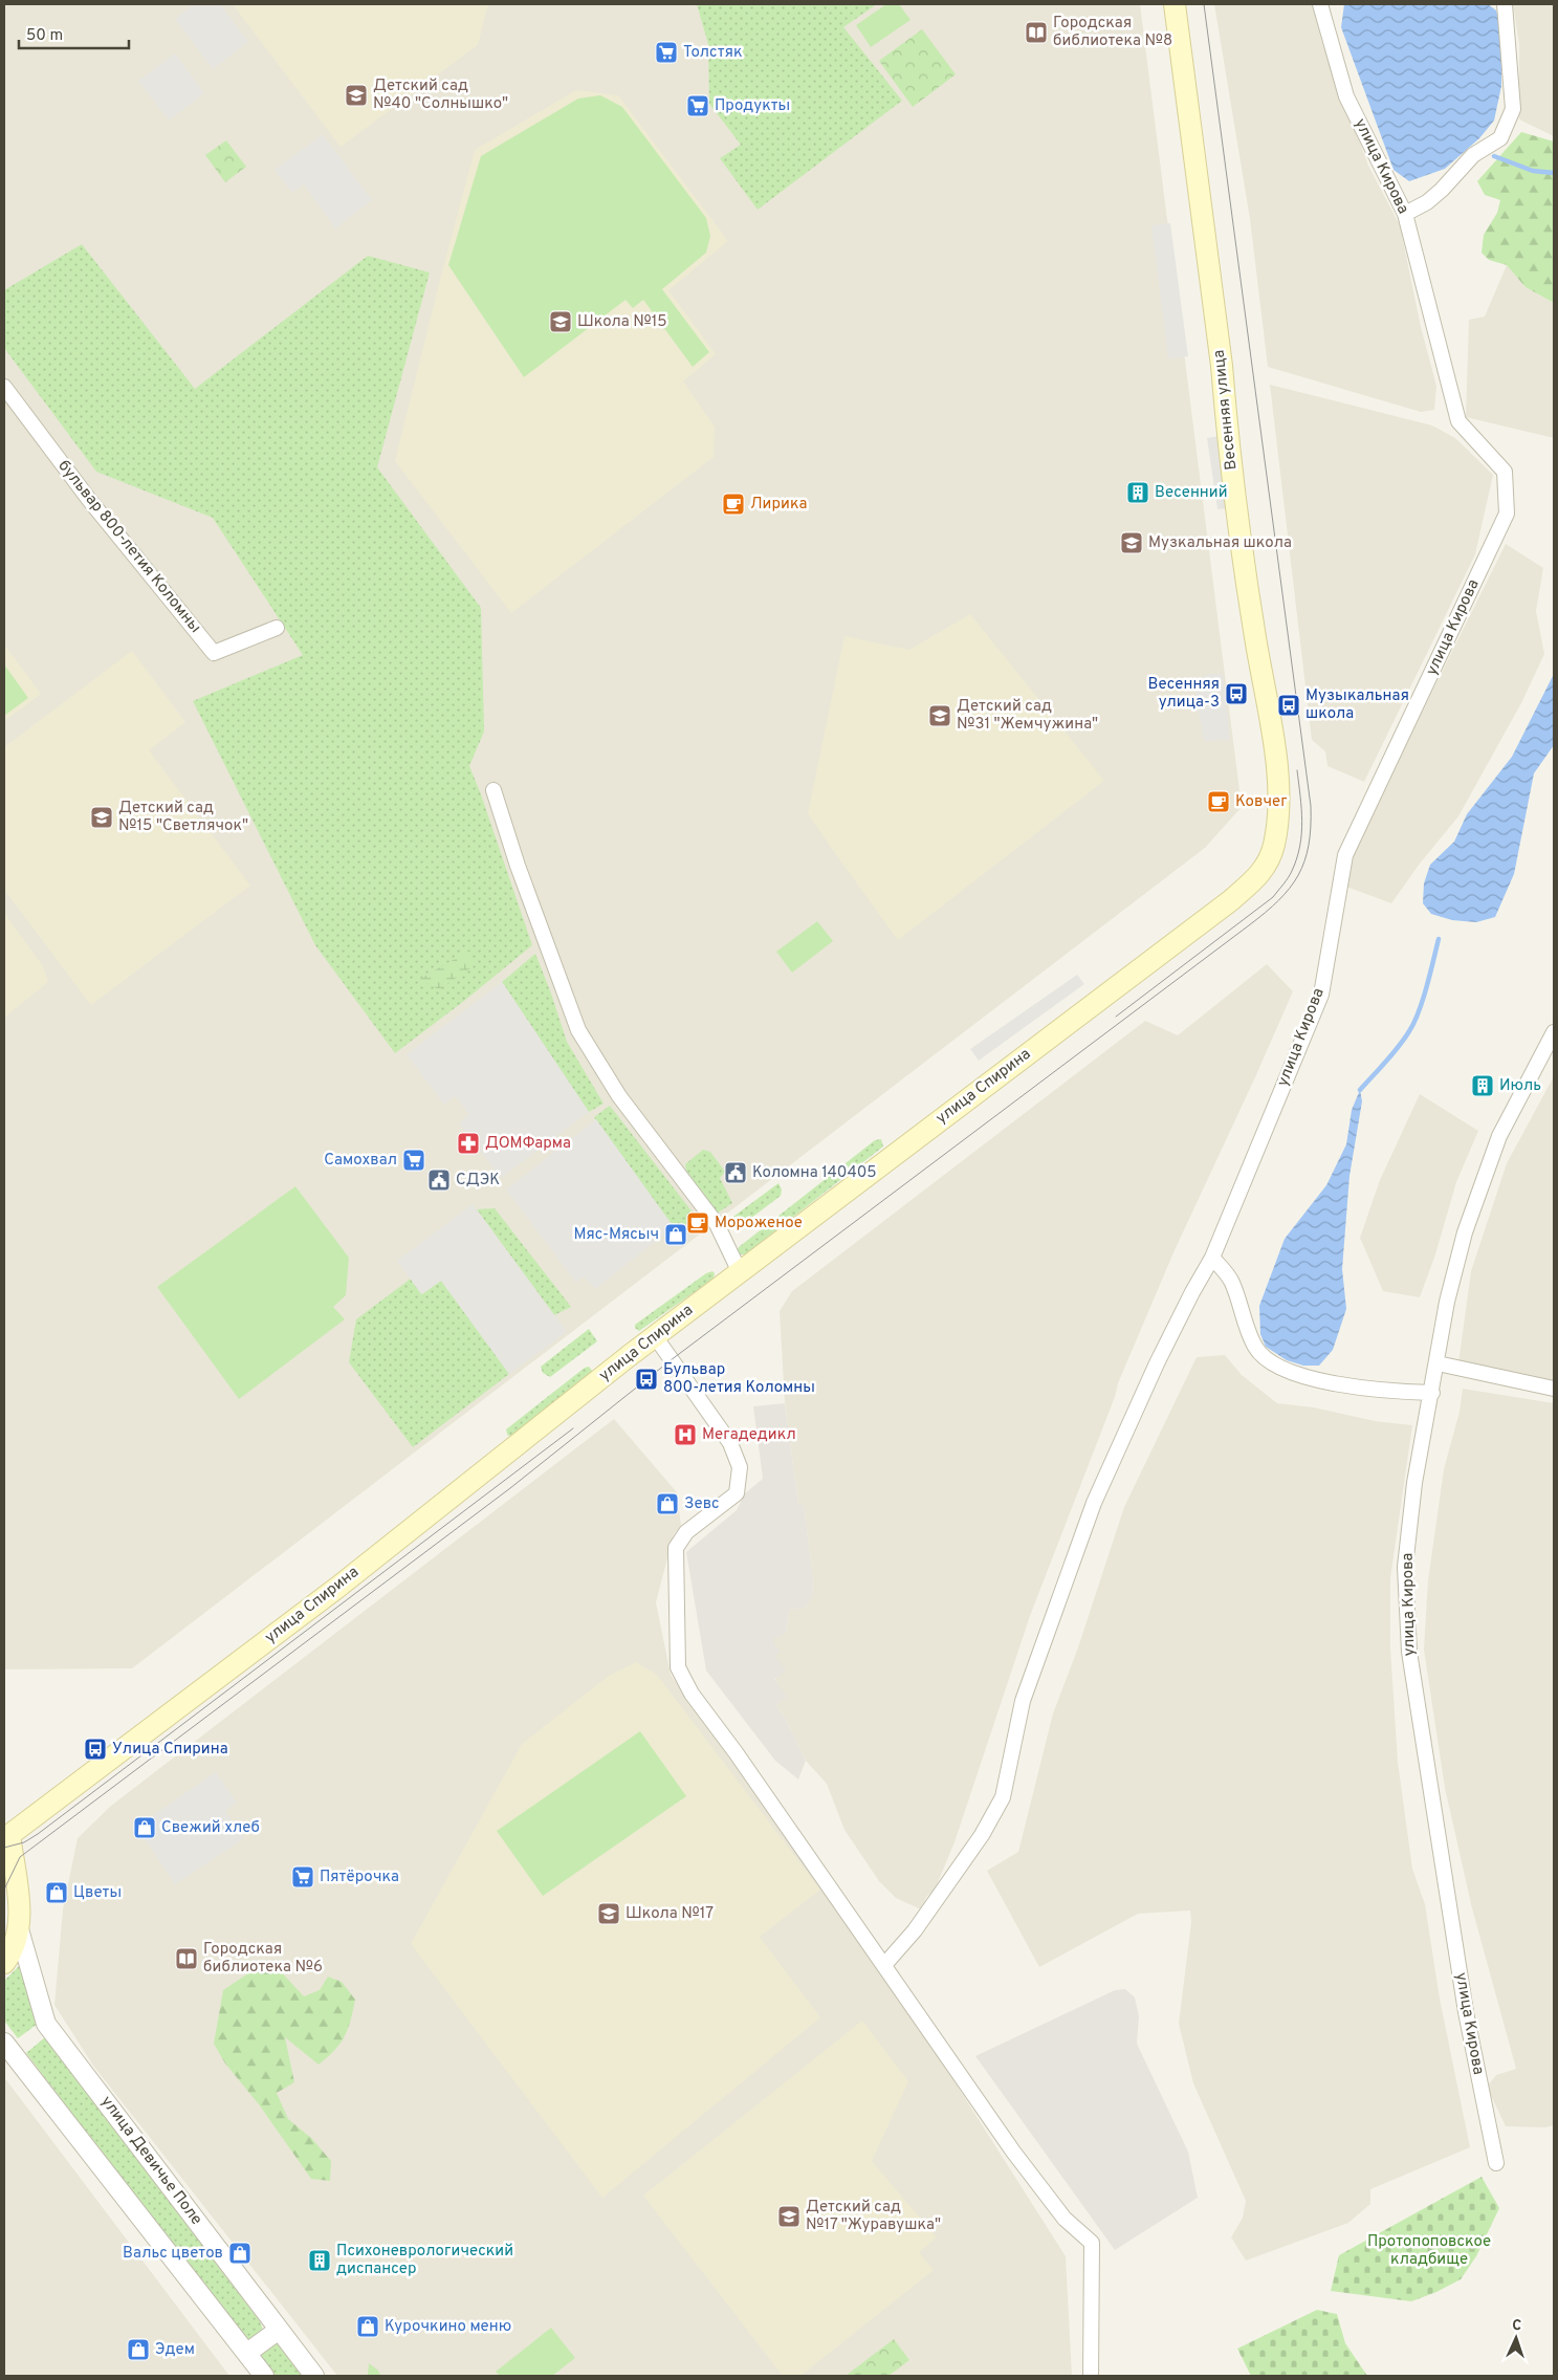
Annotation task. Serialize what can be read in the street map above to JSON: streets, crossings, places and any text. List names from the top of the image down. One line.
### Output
{"streets":{"main road":["Весенняя улица","улица Спирина","улица Девичье Поле"],"street":["улица Кирова","бульвар 800-летия Коломны"]},"crossings":[["Весенняя улица","улица Спирина"],["улица Спирина","улица Девичье Поле"]],"parks":["Протопоповское кладбище"],"places":{"library":["Городская библиотека №8","Городская библиотека №6"],"supermarket":["Толстяк","Продукты","Самохвал","Пятёрочка"],"school or university":["Детский сад №40 \"Солнышко\"","Школа №15","Музкальная школа","Детский сад №31 \"Жемчужина\"","Детский сад №15 \"Светлячок\"","Школа №17","Детский сад №17 \"Журавушка\""],"building":["Весенний","Июль","Психоневрологический диспансер"],"cafe":["Лирика","Ковчег","Мороженое"],"bus stop":["Весенняя улица-3","Музыкальная школа","Бульвар 800-летия Коломны","Улица Спирина"],"pharmacy":["ДОМФарма"],"public building":["Коломна 140405","СДЭК"],"shop":["Мяс-Мясыч","Зевс","Свежий хлеб","Цветы","Вальс цветов","Курочкино меню","Эдем"],"hospital":["Мегадедикл"]},"scale_bar":"50 m","north":"top"}
